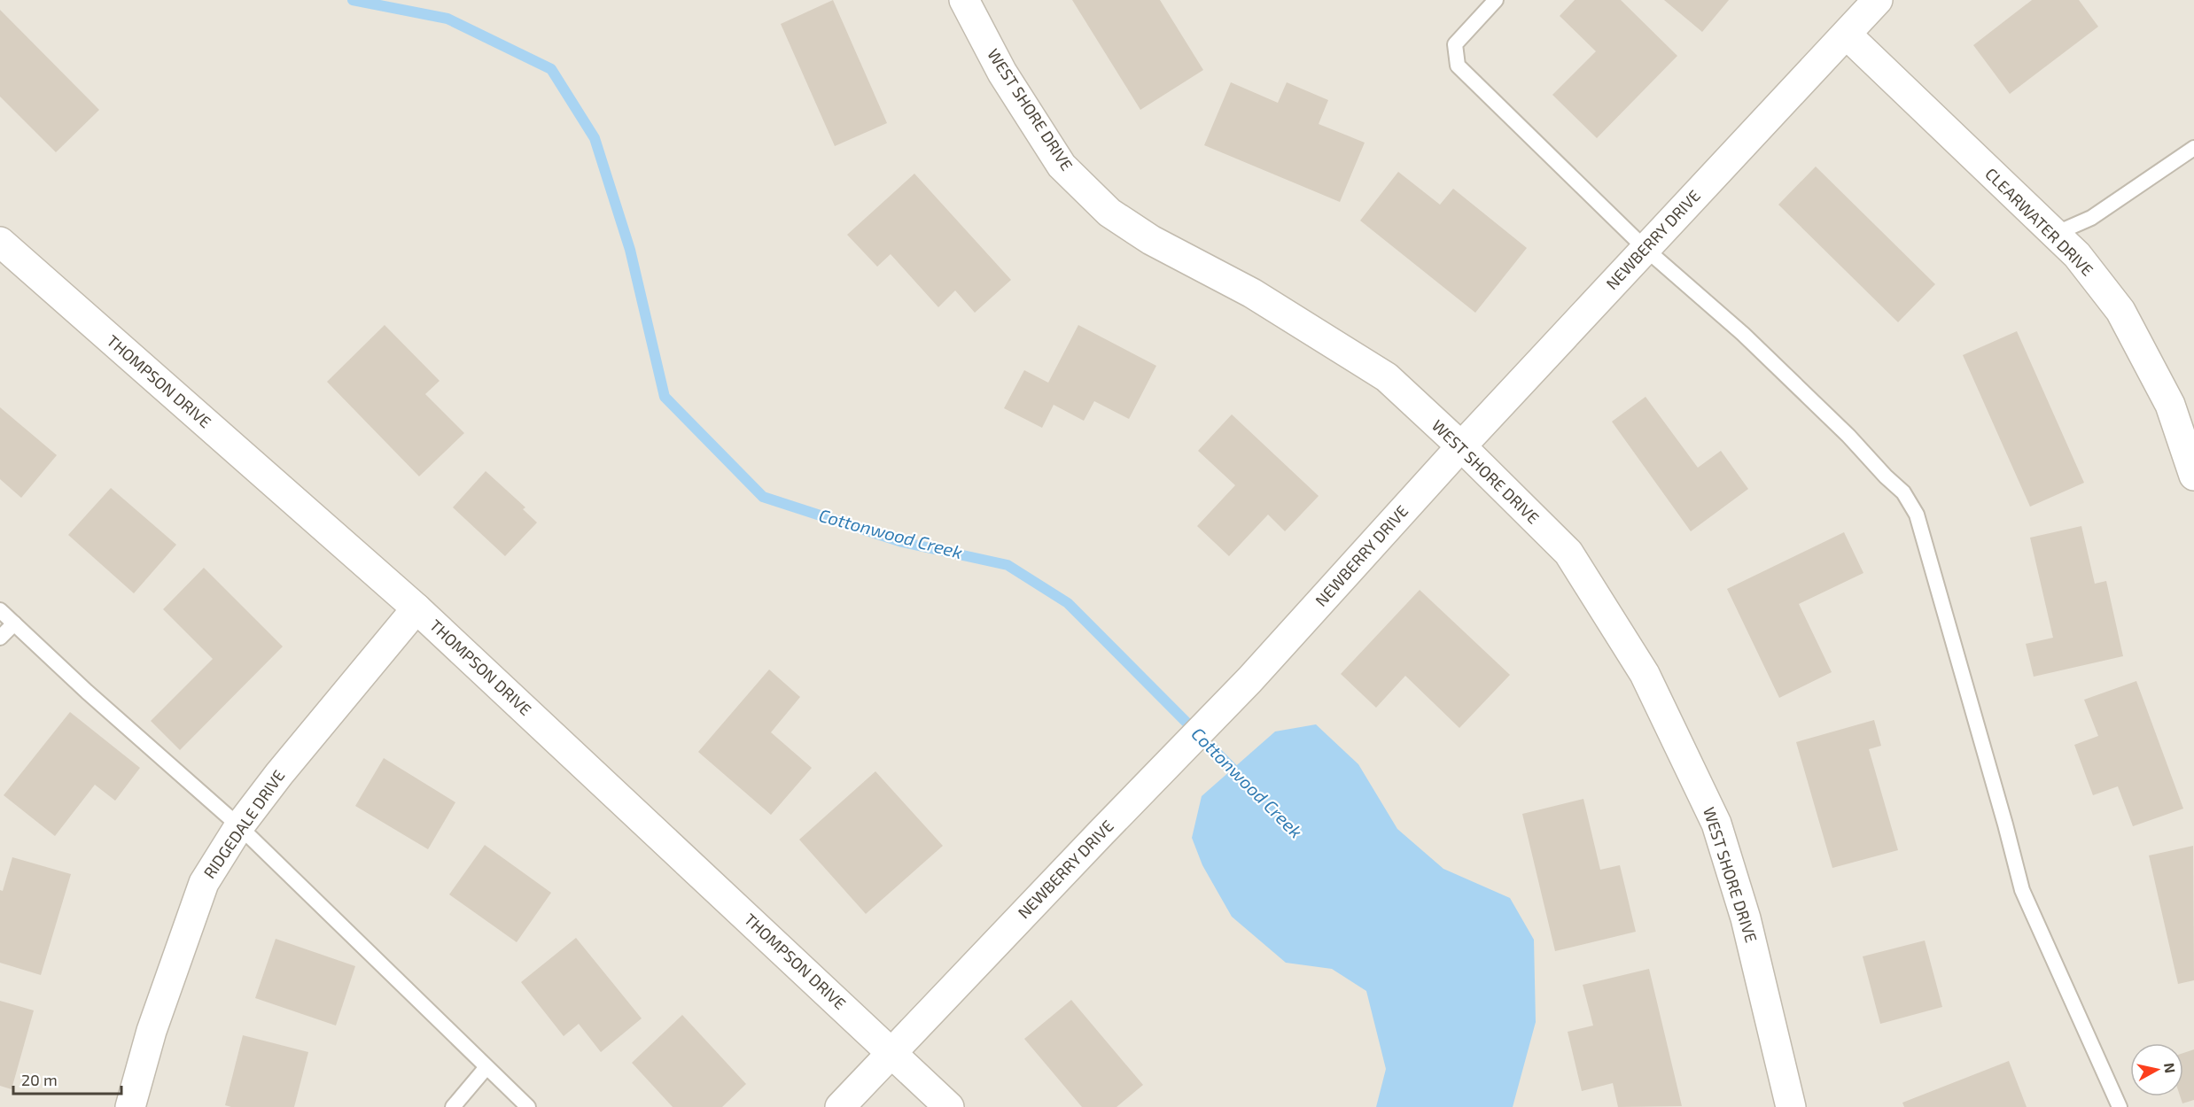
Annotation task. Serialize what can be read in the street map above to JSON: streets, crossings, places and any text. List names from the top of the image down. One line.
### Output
{"streets":{"street":["WEST SHORE DRIVE","CLEARWATER DRIVE","NEWBERRY DRIVE","THOMPSON DRIVE","RIDGEDALE DRIVE"]},"crossings":[["WEST SHORE DRIVE","NEWBERRY DRIVE"],["CLEARWATER DRIVE","NEWBERRY DRIVE"],["NEWBERRY DRIVE","THOMPSON DRIVE"],["THOMPSON DRIVE","RIDGEDALE DRIVE"]],"water":["Cottonwood Creek"],"scale_bar":"20 m","north":"right"}
